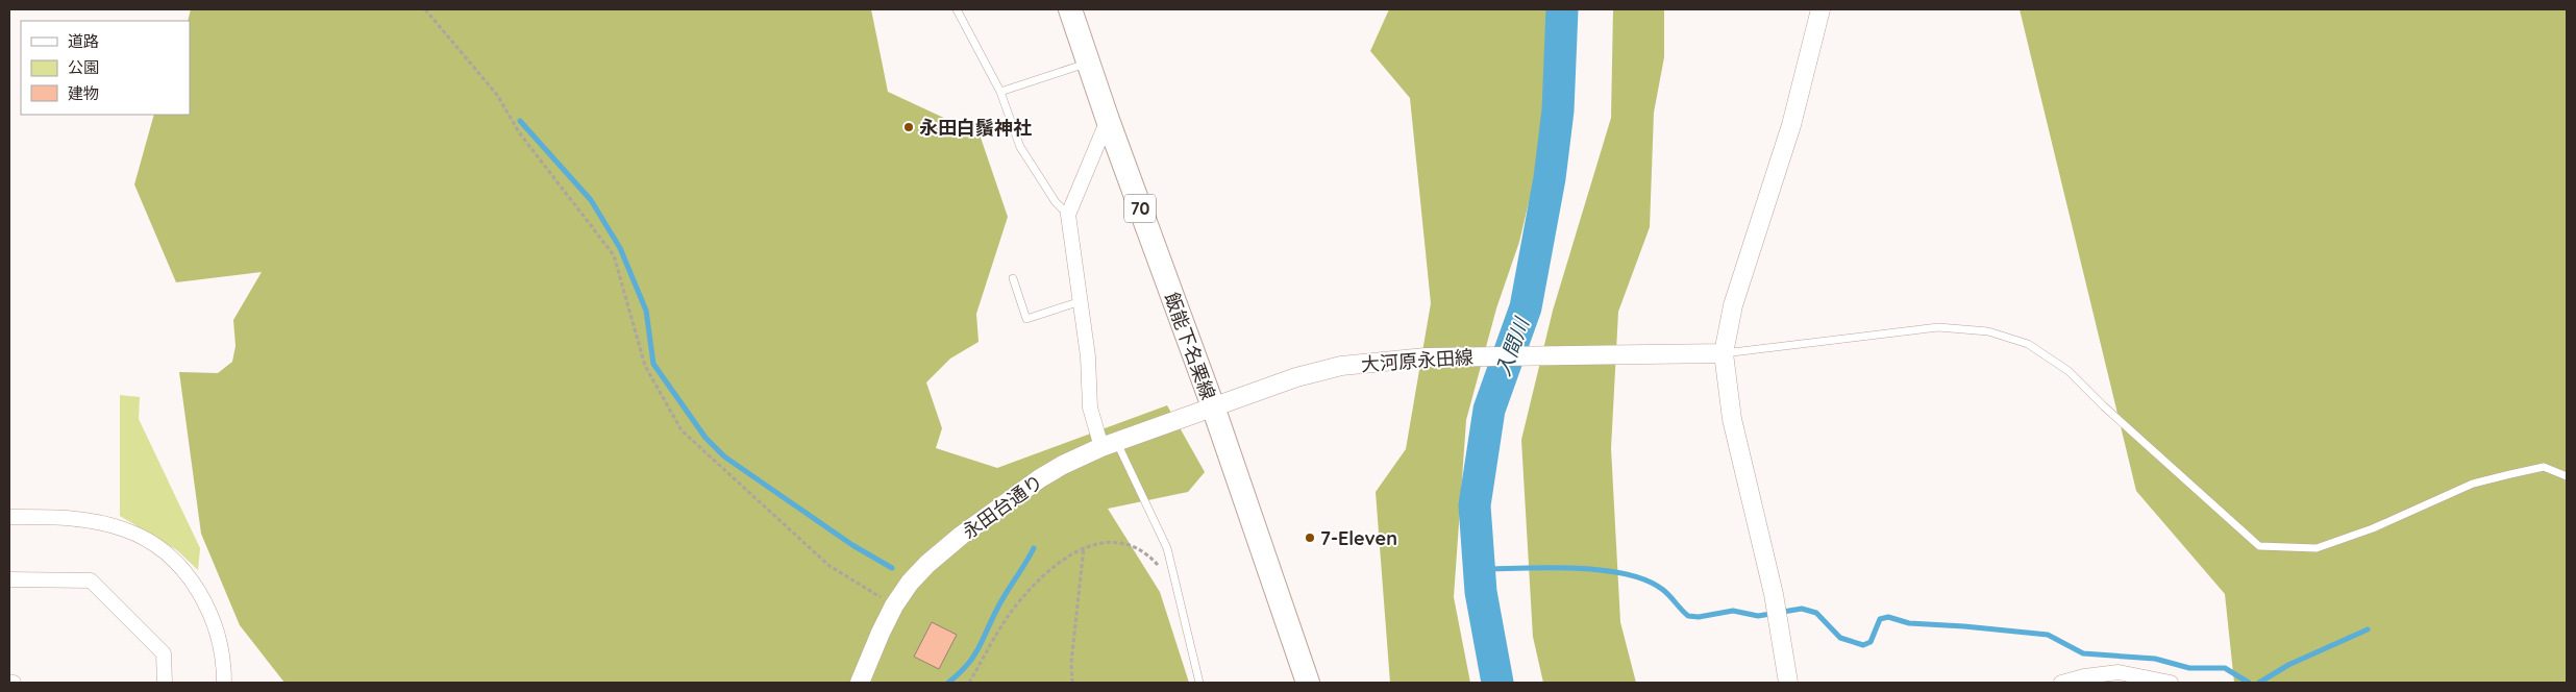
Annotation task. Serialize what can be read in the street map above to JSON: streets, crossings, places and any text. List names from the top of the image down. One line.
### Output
{"streets":{"main road":["70","飯能下名栗線"],"street":["大河原永田線","永田台通り"]},"crossings":[["飯能下名栗線","大河原永田線"],["飯能下名栗線","永田台通り"],["大河原永田線","永田台通り"]],"water":["入間川"],"places":["永田白鬚神社","7-Eleven"],"legend":["道路","公園","建物"]}
